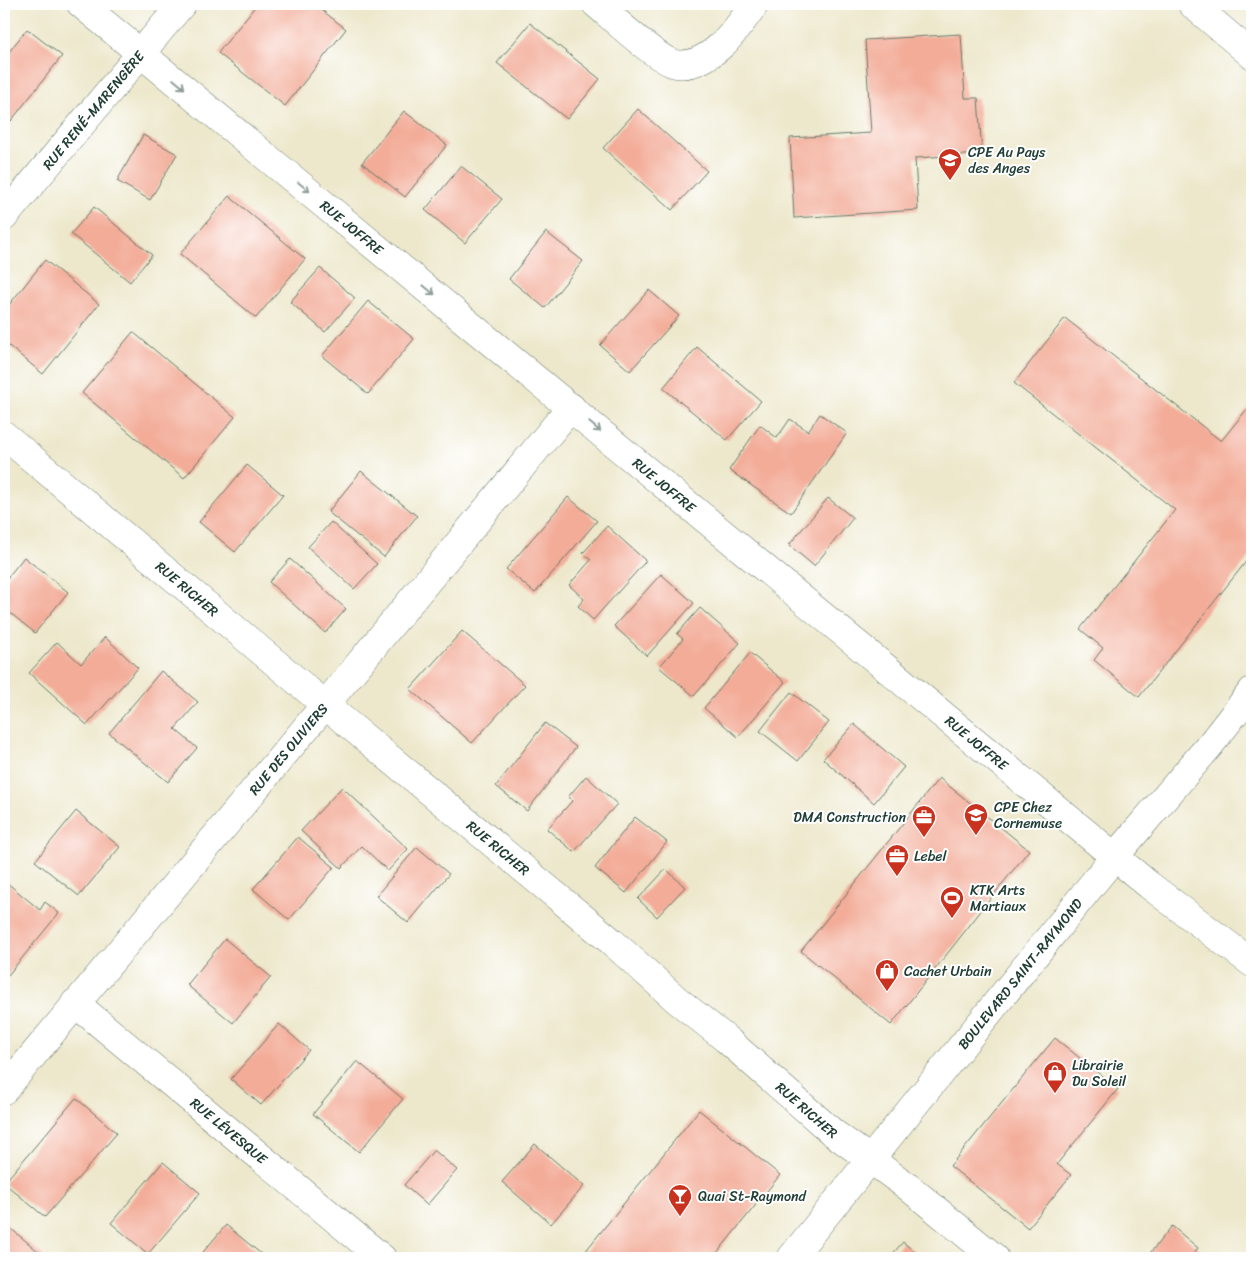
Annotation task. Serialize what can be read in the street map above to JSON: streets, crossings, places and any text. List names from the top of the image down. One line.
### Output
{"streets":{"street":["RUE RENÉ-MARENGÈRE","RUE JOFFRE","RUE RICHER","RUE DES OLIVIERS","BOULEVARD SAINT-RAYMOND","RUE LÉVESQUE"]},"crossings":[["RUE RENÉ-MARENGÈRE","RUE JOFFRE"],["RUE JOFFRE","RUE DES OLIVIERS"],["RUE JOFFRE","BOULEVARD SAINT-RAYMOND"],["RUE RICHER","RUE DES OLIVIERS"],["RUE RICHER","BOULEVARD SAINT-RAYMOND"],["RUE DES OLIVIERS","RUE LÉVESQUE"]],"one_way":["RUE JOFFRE"],"places":{"school or university":["CPE Au Pays des Anges","CPE Chez Cornemuse"],"office":["DMA Construction","Lebel"],"sports":["KTK Arts Martiaux"],"shop":["Cachet Urbain","Librairie Du Soleil"],"bar":["Quai St-Raymond"]}}
